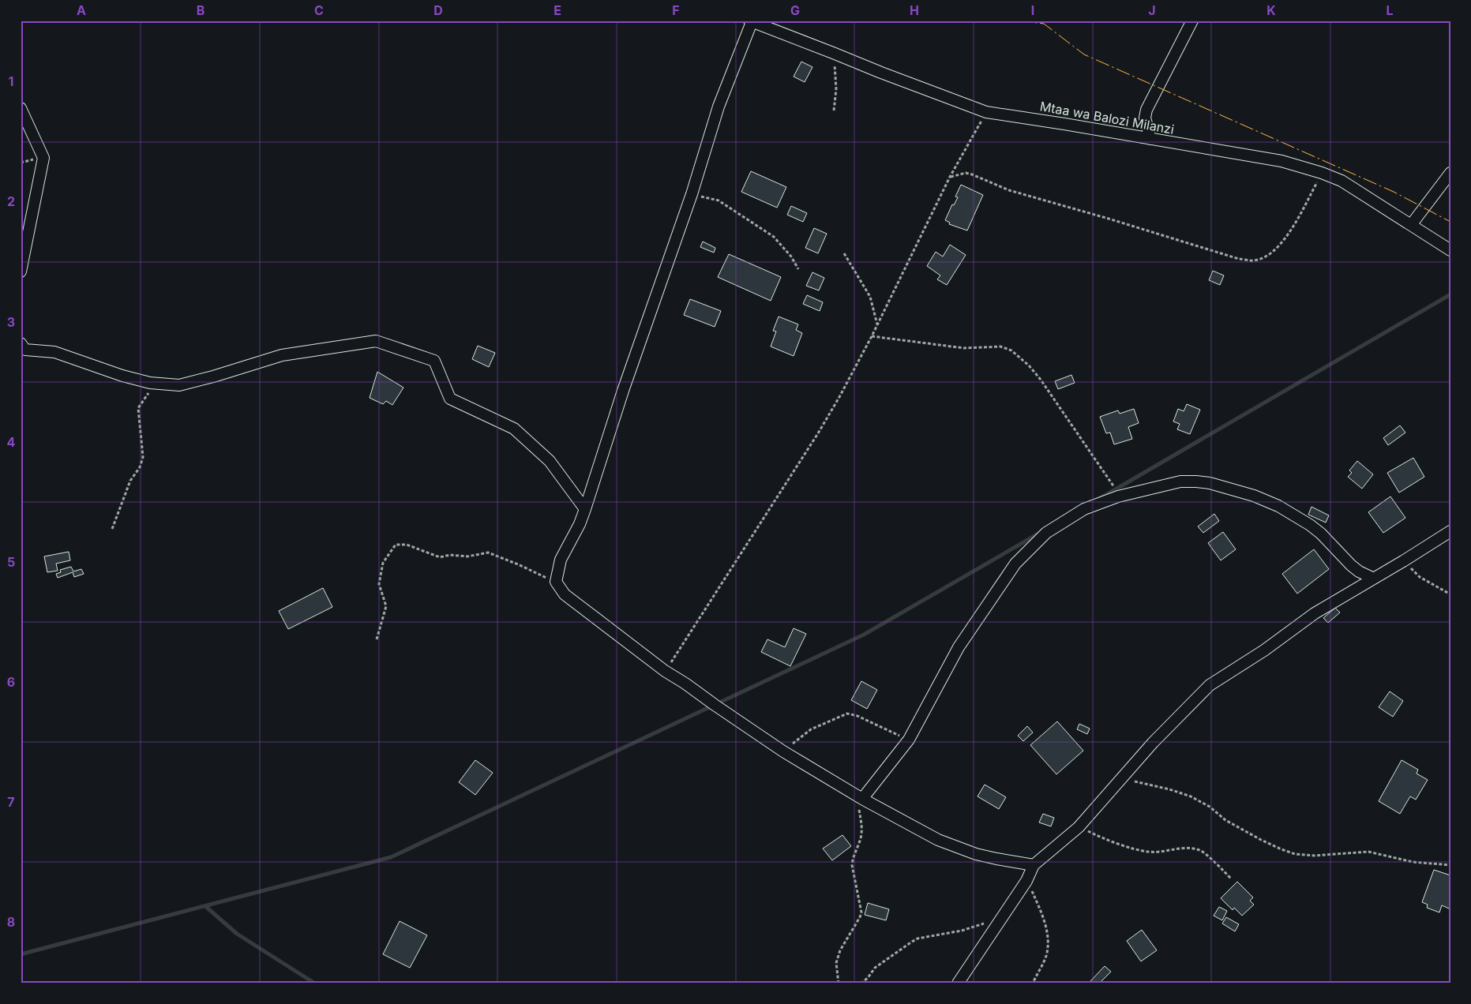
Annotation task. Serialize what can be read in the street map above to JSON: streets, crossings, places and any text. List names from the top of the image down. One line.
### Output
{"streets":{"street":["Mtaa wa Balozi Milanzi"]},"grid":{"columns":["A","B","C","D","E","F","G","H","I","J","K","L"],"rows":["1","2","3","4","5","6","7","8"]}}
